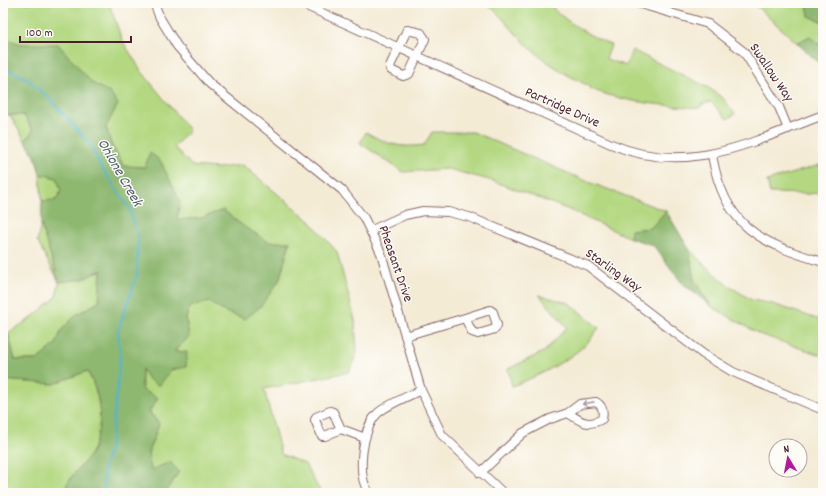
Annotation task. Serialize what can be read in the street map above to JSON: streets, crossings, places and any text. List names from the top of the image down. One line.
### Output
{"streets":{"street":["Swallow Way","Partridge Drive","Pheasant Drive","Starling Way"]},"crossings":[["Swallow Way","Partridge Drive"],["Pheasant Drive","Starling Way"]],"water":["Ohlone Creek"],"scale_bar":"100 m","north":"top"}
